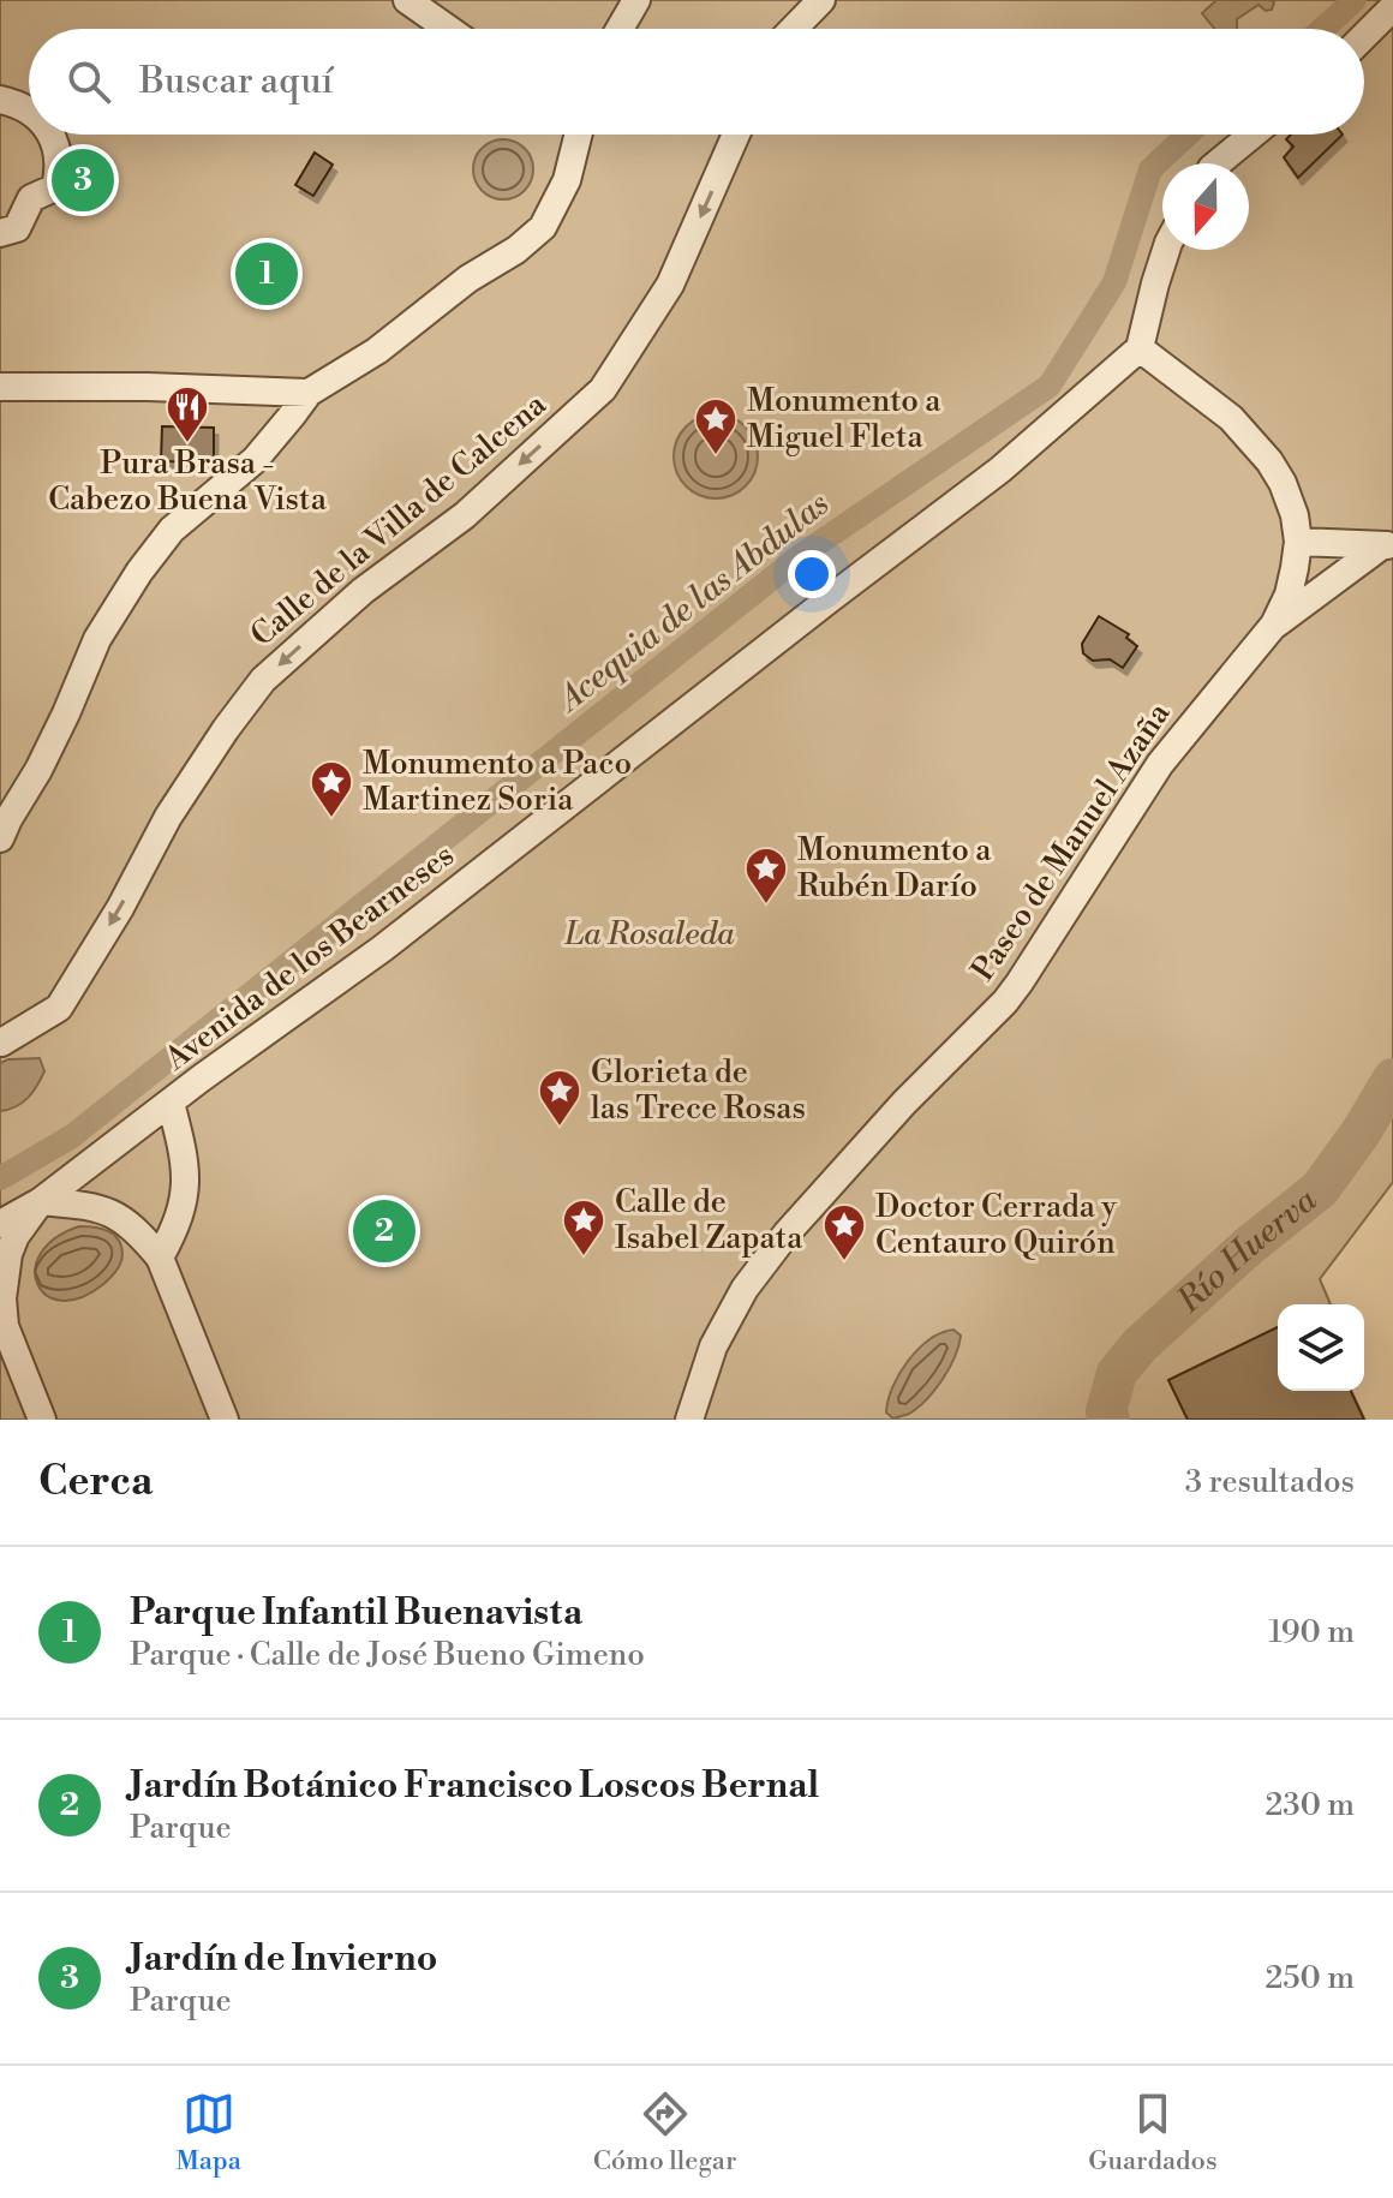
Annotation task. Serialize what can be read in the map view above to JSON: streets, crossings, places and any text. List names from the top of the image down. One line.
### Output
{"streets":{"street":["Calle de la Villa de Calcena","Paseo de Manuel Azaña","Avenida de los Bearneses"]},"crossings":[["Paseo de Manuel Azaña","Avenida de los Bearneses"]],"water":["Acequia de las Abdulas","Río Huerva"],"parks":["La Rosaleda"],"places":{"restaurant":["Pura Brasa - Cabezo Buena Vista"],"place":["Monumento a Miguel Fleta","Monumento a Paco Martinez Soria","Monumento a Rubén Darío","Glorieta de las Trece Rosas","Calle de Isabel Zapata","Doctor Cerrada y Centauro Quirón"]},"north":"bottom","page":{"search":"Buscar aquí","pins":["3","1","2"],"heading":["Cerca","3 resultados"],"list":[{"mark":"1","name":"Parque Infantil Buenavista","note":"Parque · Calle de José Bueno Gimeno","value":"190 m"},{"mark":"2","name":"Jardín Botánico Francisco Loscos Bernal","note":"Parque","value":"230 m"},{"mark":"3","name":"Jardín de Invierno","note":"Parque","value":"250 m"}],"nav":["Mapa","Cómo llegar","Guardados"]}}
